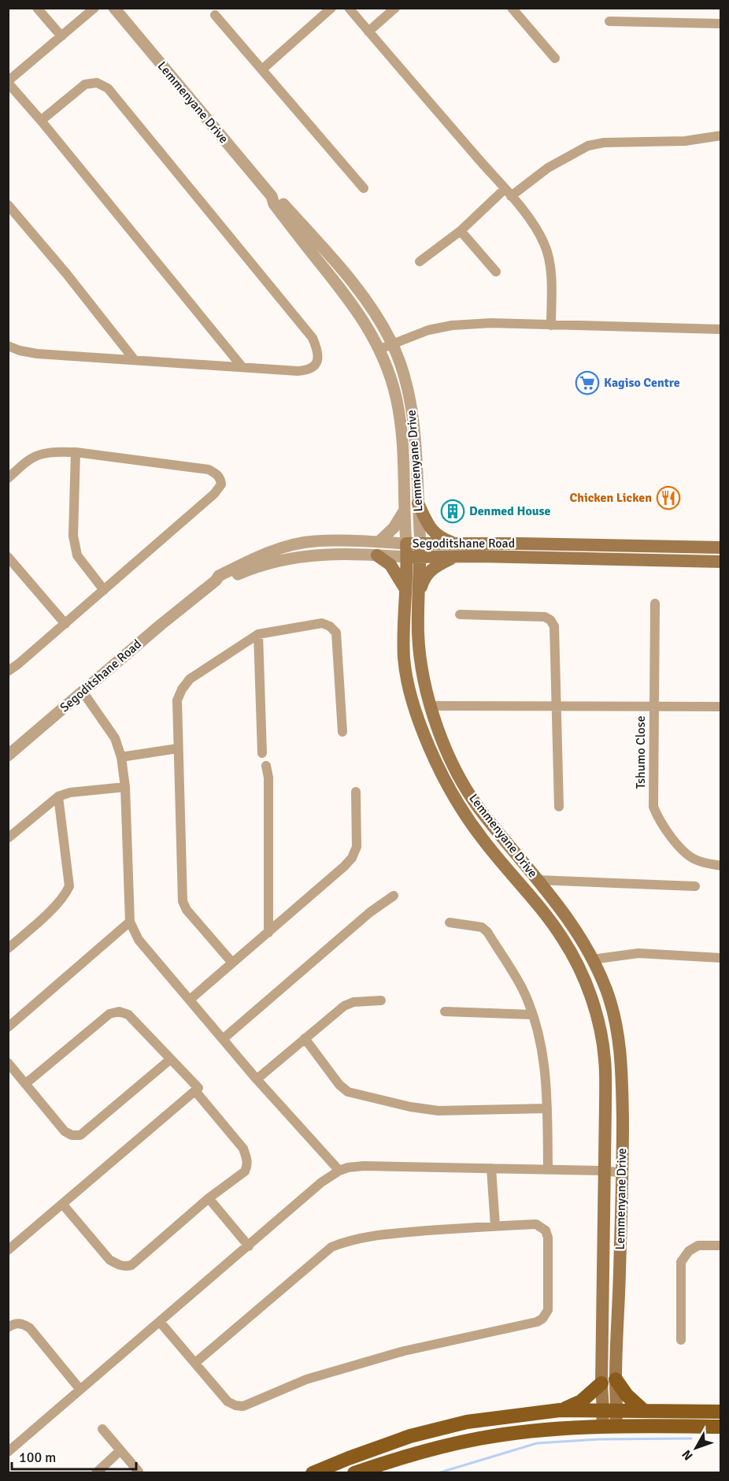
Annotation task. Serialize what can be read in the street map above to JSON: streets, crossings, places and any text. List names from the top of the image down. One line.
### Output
{"streets":{"main road":["Lemmenyane Drive","Segoditshane Road"],"street":["Tshumo Close"]},"crossings":[["Lemmenyane Drive","Segoditshane Road"]],"places":{"supermarket":["Kagiso Centre"],"restaurant":["Chicken Licken"],"building":["Denmed House"]},"scale_bar":"100 m","north":"bottom left"}
